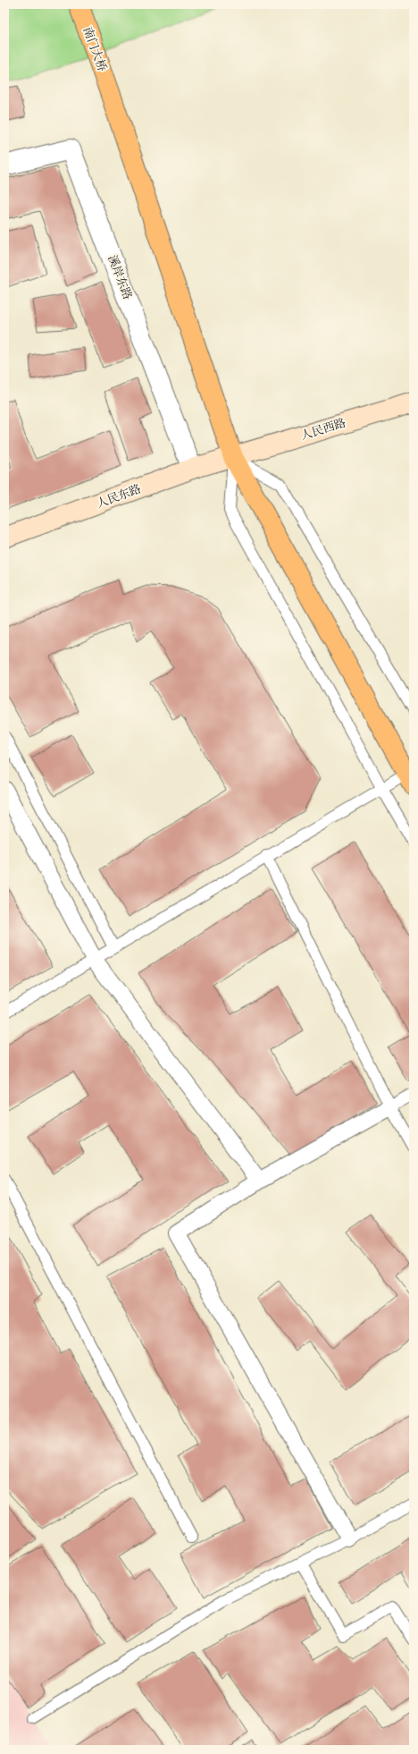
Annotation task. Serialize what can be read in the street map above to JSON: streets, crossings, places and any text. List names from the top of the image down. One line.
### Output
{"streets":{"main road":["南门大桥","人民西路","人民东路"],"street":["溪岸东路"]},"crossings":[["南门大桥","人民西路"],["南门大桥","人民东路"],["溪岸东路","人民东路"],["人民西路","人民东路"]]}
